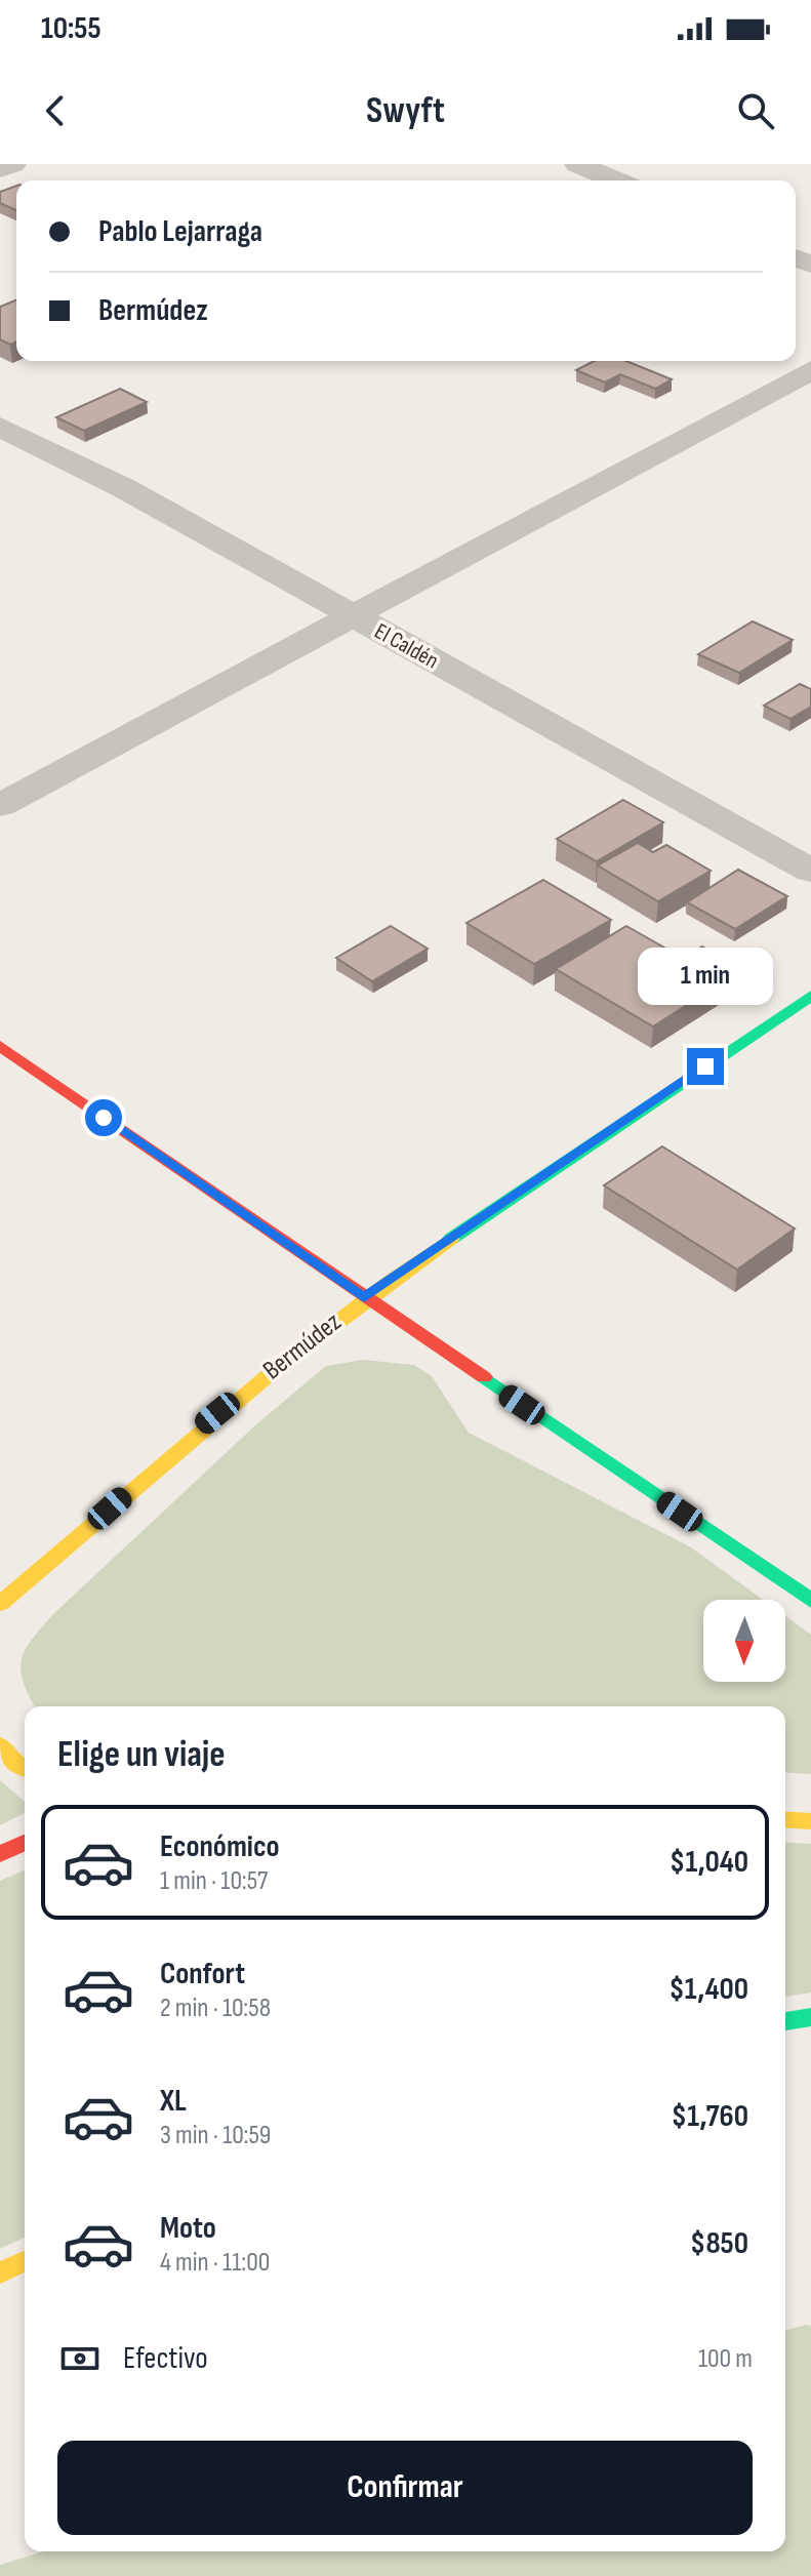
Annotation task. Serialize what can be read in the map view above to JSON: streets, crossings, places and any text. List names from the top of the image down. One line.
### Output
{"streets":{"main road":["Bermúdez"],"street":["El Caldén"]},"north":"bottom","page":{"status":"10:55","header":"Swyft","banner":["Pablo Lejarraga","Bermúdez"],"bubble":"1 min","heading":"Elige un viaje","list":[{"name":"Económico","note":"1 min · 10:57","value":"$1,040"},{"name":"Confort","note":"2 min · 10:58","value":"$1,400"},{"name":"XL","note":"3 min · 10:59","value":"$1,760"},{"name":"Moto","note":"4 min · 11:00","value":"$850"}],"pay":["Efectivo","100 m"],"buttons":"Confirmar"}}
